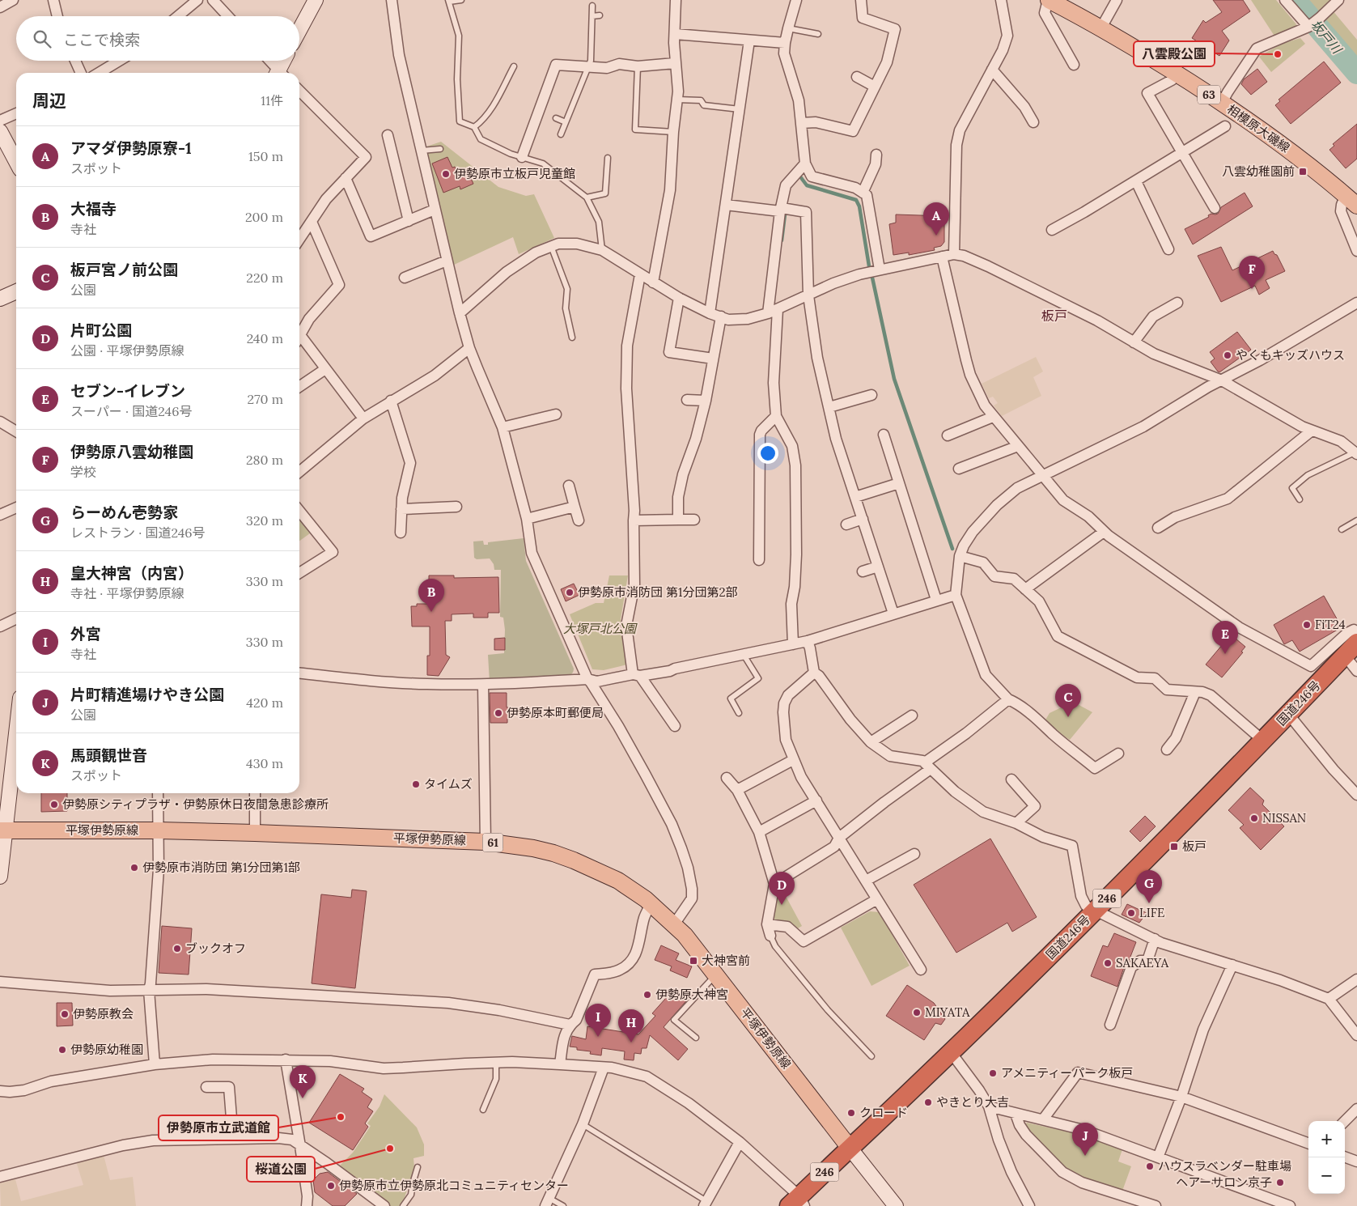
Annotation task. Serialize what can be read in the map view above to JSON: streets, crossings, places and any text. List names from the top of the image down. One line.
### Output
{"streets":{"highway":["国道246号","246"],"main road":["63","相模原大磯線","平塚伊勢原線","61"]},"crossings":[["国道246号","平塚伊勢原線"]],"districts":["板戸"],"water":["坂戸川"],"parks":["大塚戸北公園"],"places":{"other":["八雲殿公園","伊勢原市立板戸児童館","やくもキッズハウス","伊勢原市消防団 第1分団第2部","FiT24","伊勢原本町郵便局","タイムズ","伊勢原シティプラザ・伊勢原休日夜間急患診療所","NISSAN","伊勢原市消防団 第1分団第1部","LIFE","ブックオフ","SAKAEYA","伊勢原大神宮","MIYATA","伊勢原教会","伊勢原幼稚園","アメニティーパーク板戸","やきとり大吉","クロード","伊勢原市立武道館","桜道公園","ハウスラベンダー駐車場","ヘアーサロン京子","伊勢原市立伊勢原北コミュニティセンター"],"transit":["八雲幼稚園前","板戸","大神宮前"]},"page":{"search":"ここで検索","heading":["周辺","11件"],"list":[{"mark":"A","name":"アマダ伊勢原寮-1","note":"スポット","value":"150 m"},{"mark":"B","name":"大福寺","note":"寺社","value":"200 m"},{"mark":"C","name":"板戸宮ノ前公園","note":"公園","value":"220 m"},{"mark":"D","name":"片町公園","note":"公園 · 平塚伊勢原線","value":"240 m"},{"mark":"E","name":"セブン-イレブン","note":"スーパー · 国道246号","value":"270 m"},{"mark":"F","name":"伊勢原八雲幼稚園","note":"学校","value":"280 m"},{"mark":"G","name":"らーめん壱勢家","note":"レストラン · 国道246号","value":"320 m"},{"mark":"H","name":"皇大神宮（内宮）","note":"寺社 · 平塚伊勢原線","value":"330 m"},{"mark":"I","name":"外宮","note":"寺社","value":"330 m"},{"mark":"J","name":"片町精進場けやき公園","note":"公園","value":"420 m"},{"mark":"K","name":"馬頭観世音","note":"スポット","value":"430 m"}],"pins":["A","F","B","E","C","G","D","I","H","K","J"],"map_buttons":["+","−"]}}
